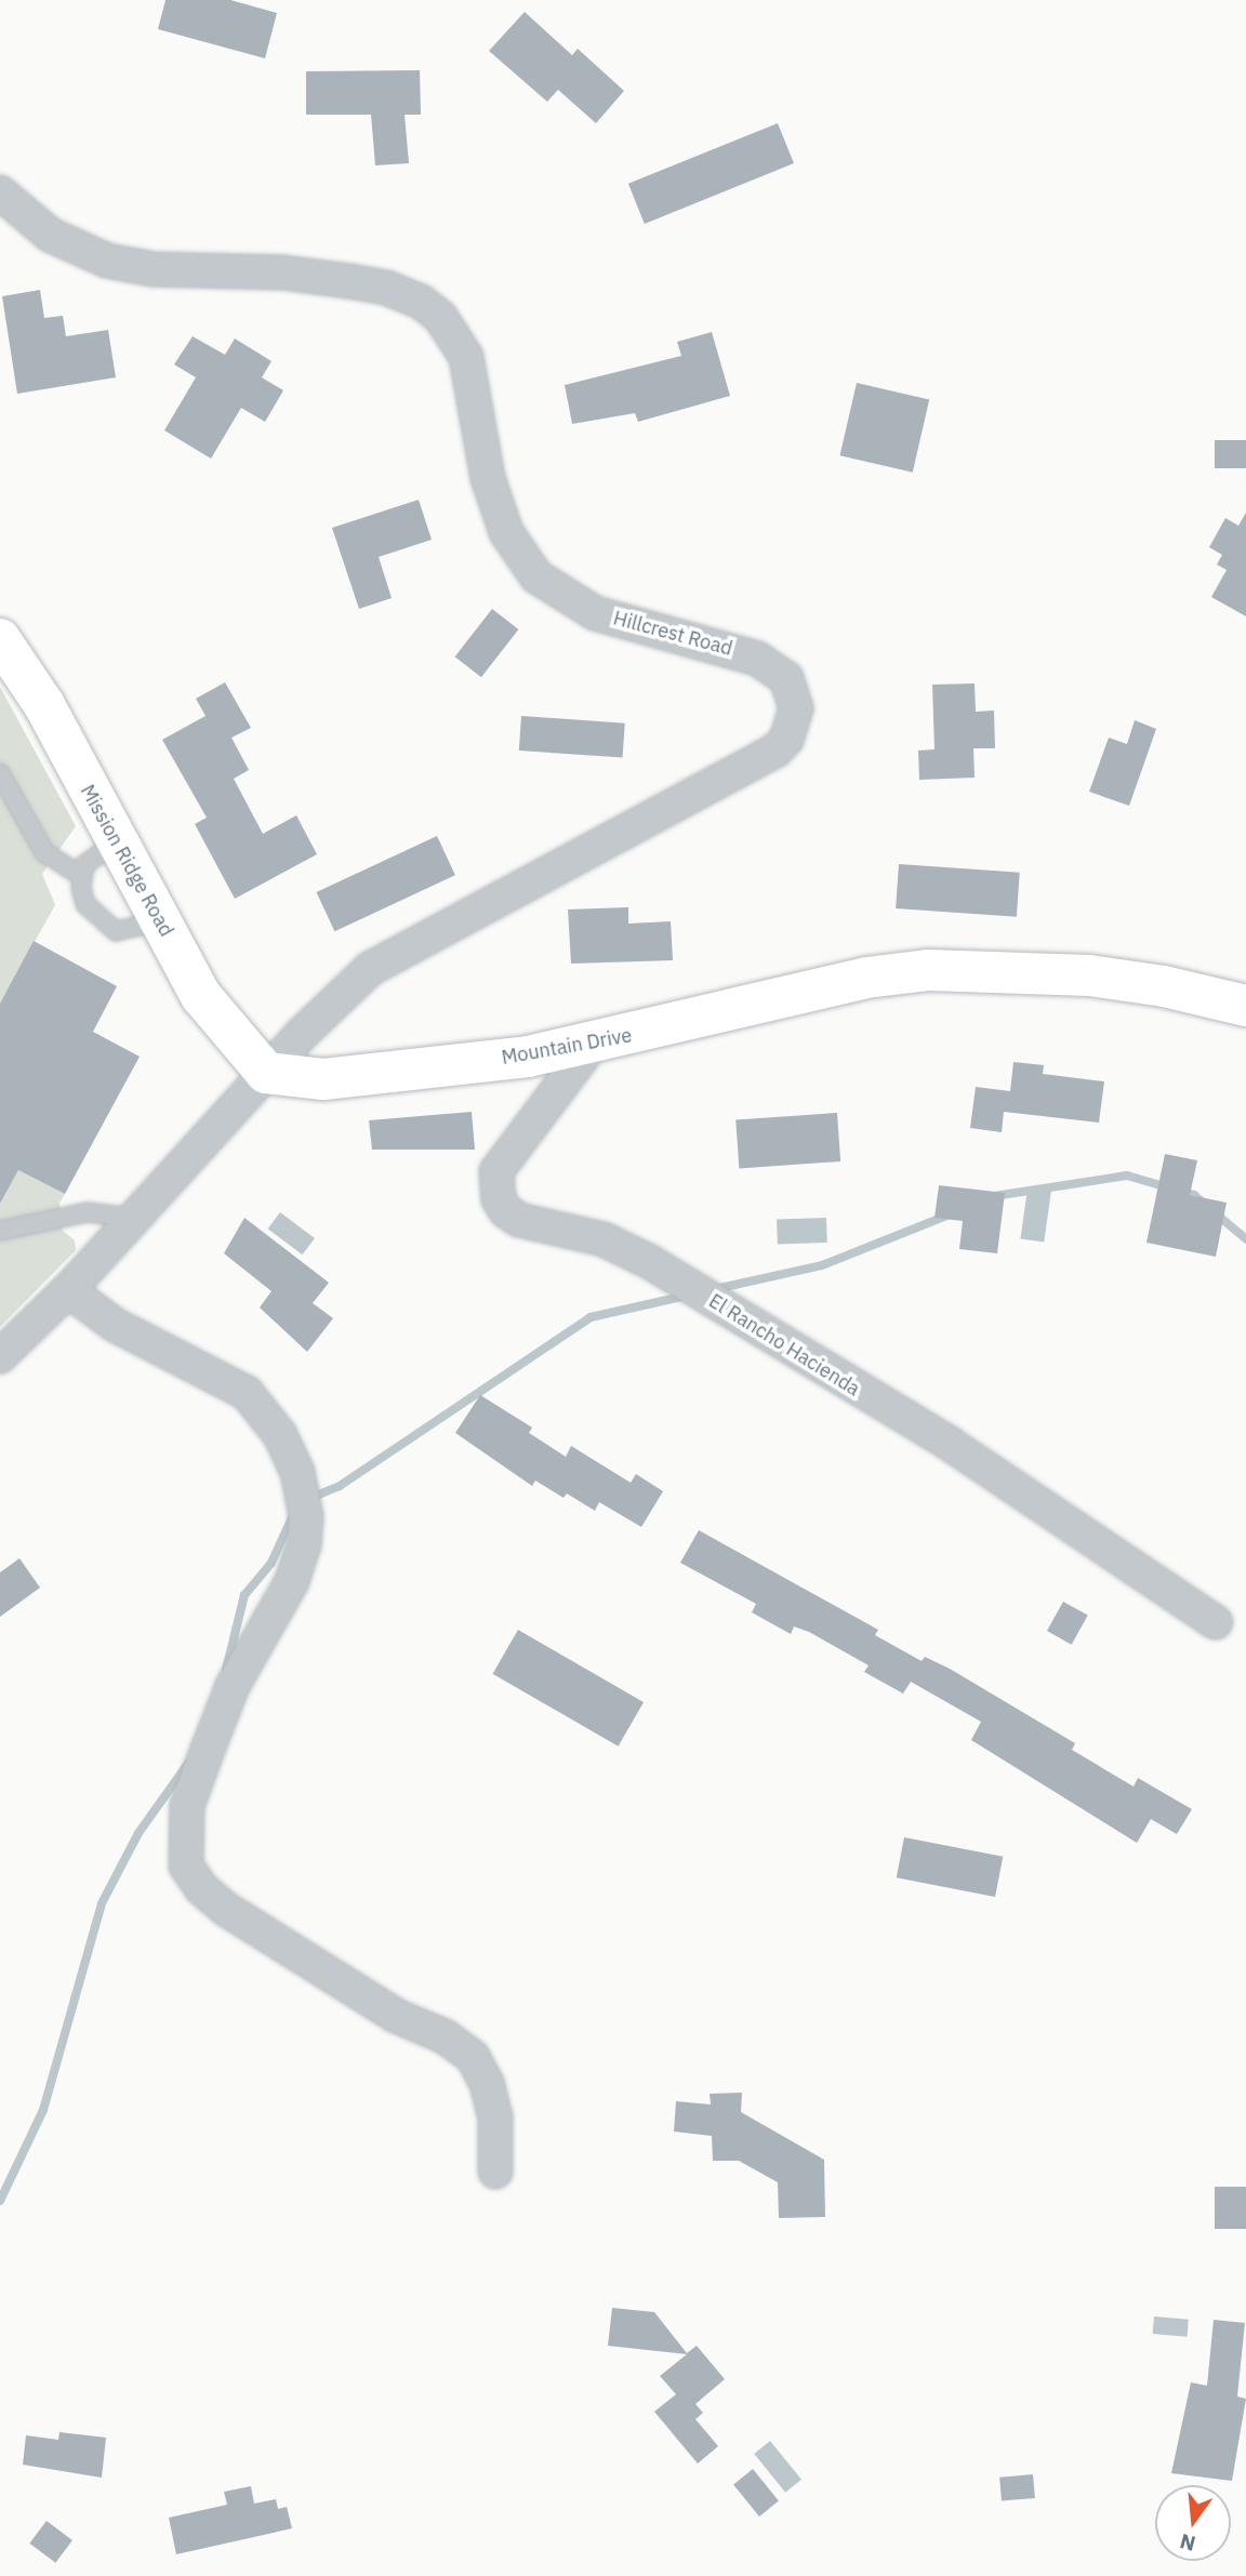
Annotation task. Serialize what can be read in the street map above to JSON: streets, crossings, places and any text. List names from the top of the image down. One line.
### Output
{"streets":{"main road":["Mission Ridge Road","Mountain Drive"],"street":["Hillcrest Road","El Rancho Hacienda"]},"crossings":[["Hillcrest Road","Mission Ridge Road"],["Hillcrest Road","Mountain Drive"],["Mission Ridge Road","Mountain Drive"],["Mountain Drive","El Rancho Hacienda"]],"north":"bottom"}
